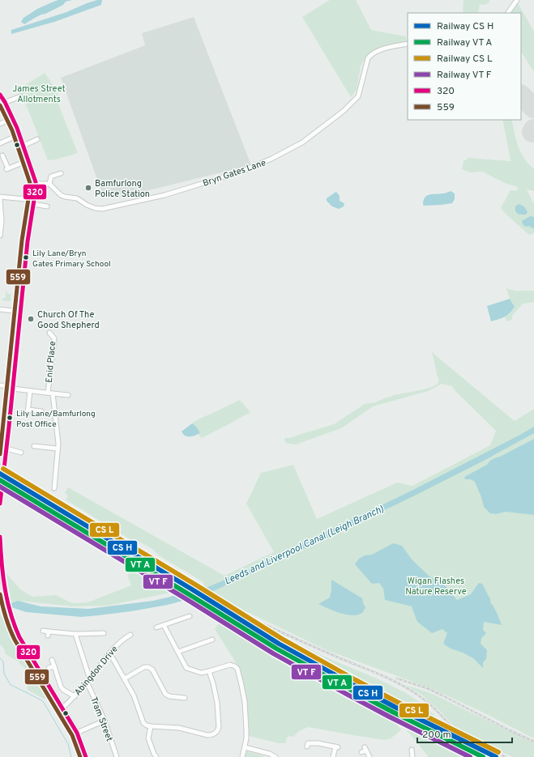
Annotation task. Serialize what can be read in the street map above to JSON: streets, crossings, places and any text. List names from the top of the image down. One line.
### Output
{"streets":{"street":["Bryn Gates Lane","Enid Place","Abingdon Drive","Tram Street"]},"crossings":[["Abingdon Drive","Tram Street"]],"water":["Leeds and Liverpool Canal (Leigh Branch)"],"parks":["James Street Allotments","Wigan Flashes Nature Reserve"],"places":["Bamfurlong Police Station","Lily Lane/Bryn Gates Primary School","Church Of The Good Shepherd","Lily Lane/Bamfurlong Post Office"],"lines":["transit line 320","transit line 559"],"legend":["Railway CS H","Railway VT A","Railway CS L","Railway VT F","320","559"],"scale_bar":"200 m"}
